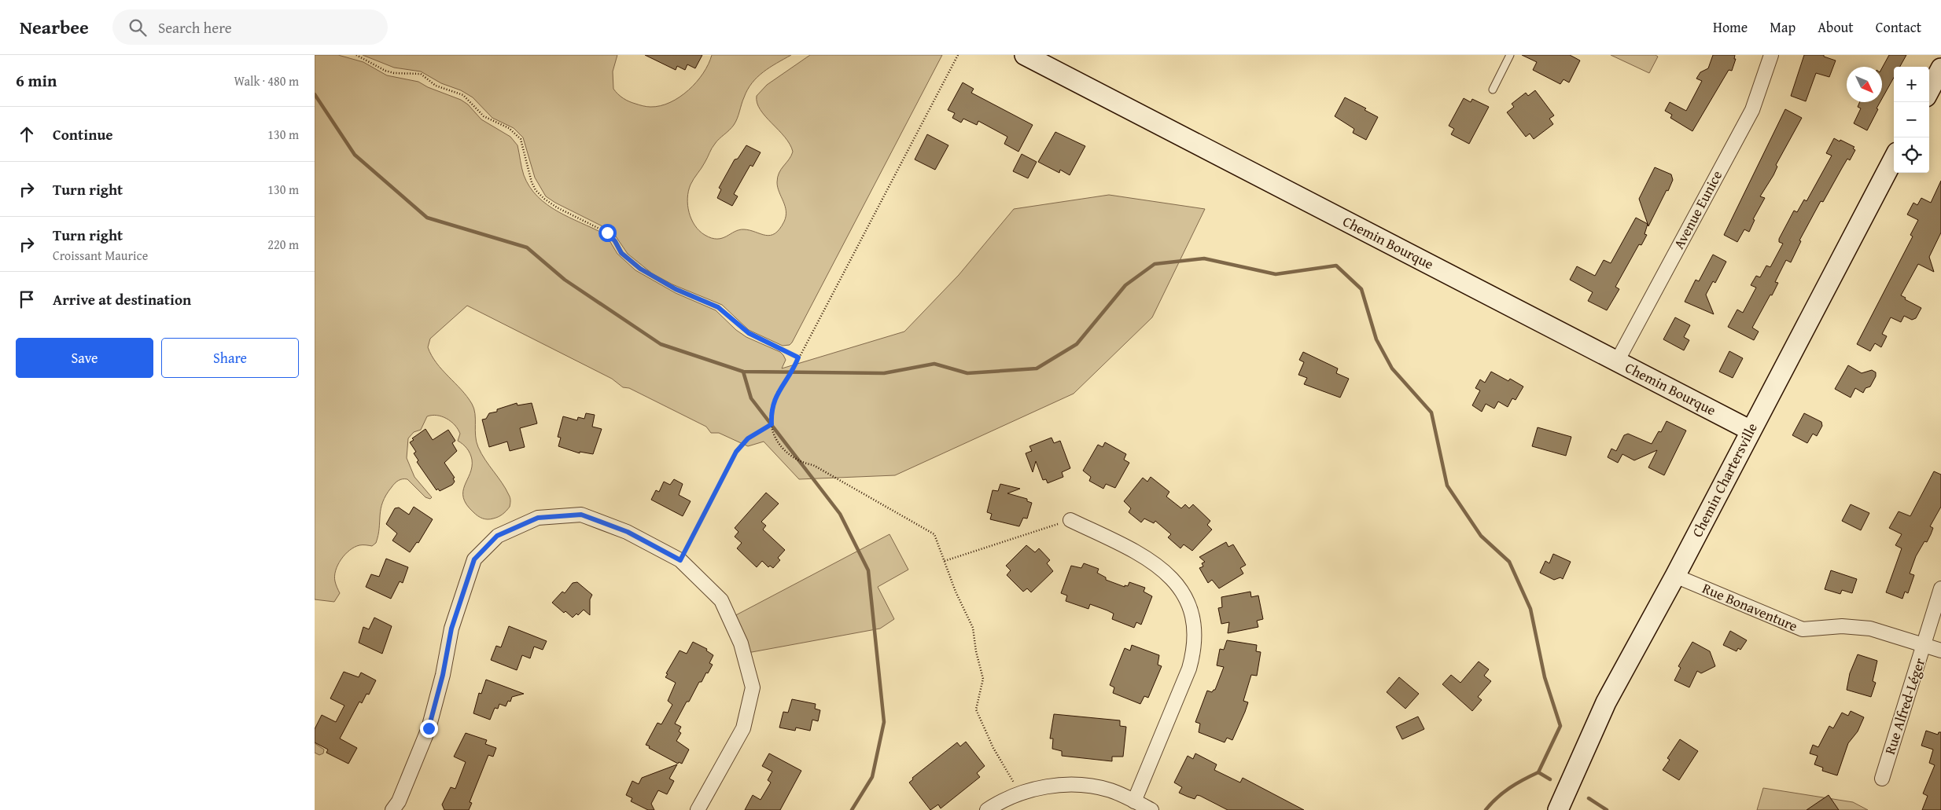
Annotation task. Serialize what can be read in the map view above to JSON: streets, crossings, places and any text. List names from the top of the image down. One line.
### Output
{"streets":{"street":["Avenue Eunice","Chemin Bourque","Chemin Chartersville","Rue Bonaventure","Rue Alfred-Léger"]},"crossings":[["Avenue Eunice","Chemin Bourque"],["Chemin Bourque","Chemin Chartersville"],["Chemin Chartersville","Rue Bonaventure"],["Rue Bonaventure","Rue Alfred-Léger"]],"north":"bottom right","page":{"header":"Nearbee","search":"Search here","nav":["Home","Map","About","Contact"],"heading":["6 min","Walk · 480 m"],"map_buttons":["+","−"],"list":[["Continue","130 m"],["Turn right","130 m"],["Turn right","Croissant Maurice","220 m"],"Arrive at destination"],"buttons":["Save","Share"]}}
